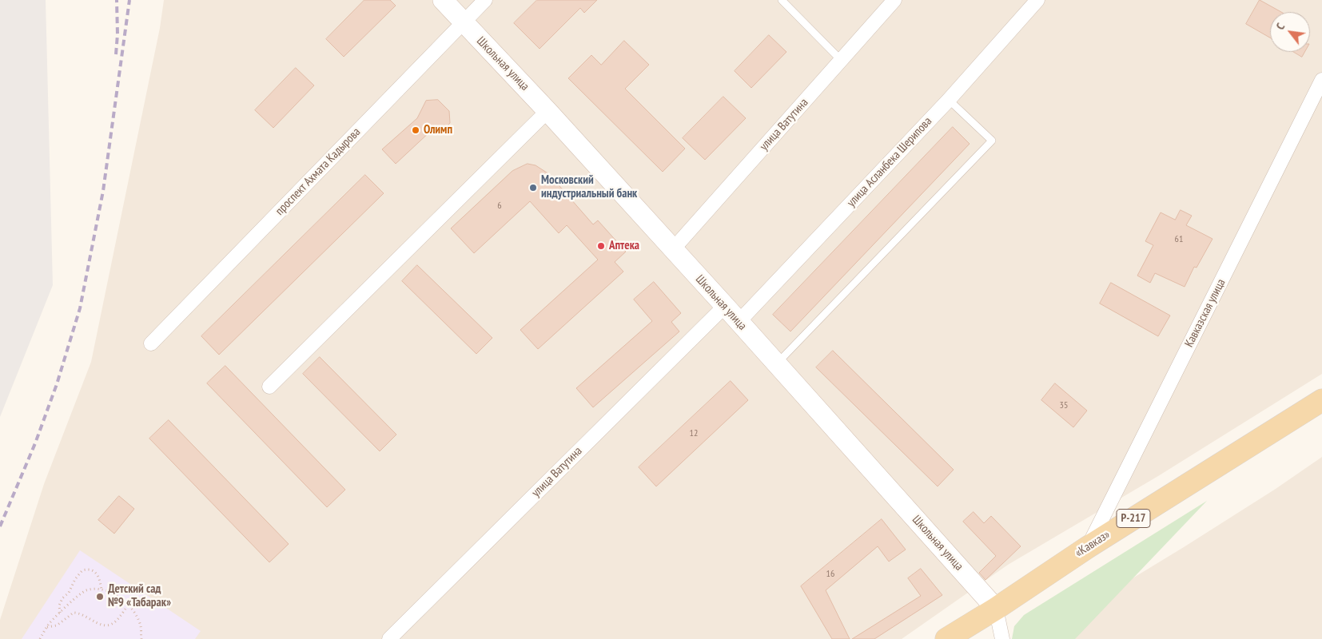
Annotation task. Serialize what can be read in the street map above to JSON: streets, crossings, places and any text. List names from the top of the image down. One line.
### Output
{"streets":{"main road":["Р-217","«Кавказ»"],"street":["Школьная улица","улица Ватутина","улица Асланбека Шерипова","проспект Ахмата Кадырова","Кавказская улица"]},"crossings":[["Школьная улица","улица Ватутина"],["Школьная улица","улица Асланбека Шерипова"],["Школьная улица","проспект Ахмата Кадырова"],["Школьная улица","«Кавказ»"],["Кавказская улица","«Кавказ»"]],"places":["Олимп","Московский индустриальный банк","Аптека","Детский сад №9 «Табарак»"],"house_numbers":["6","61","35","12","16"],"north":"top left"}
